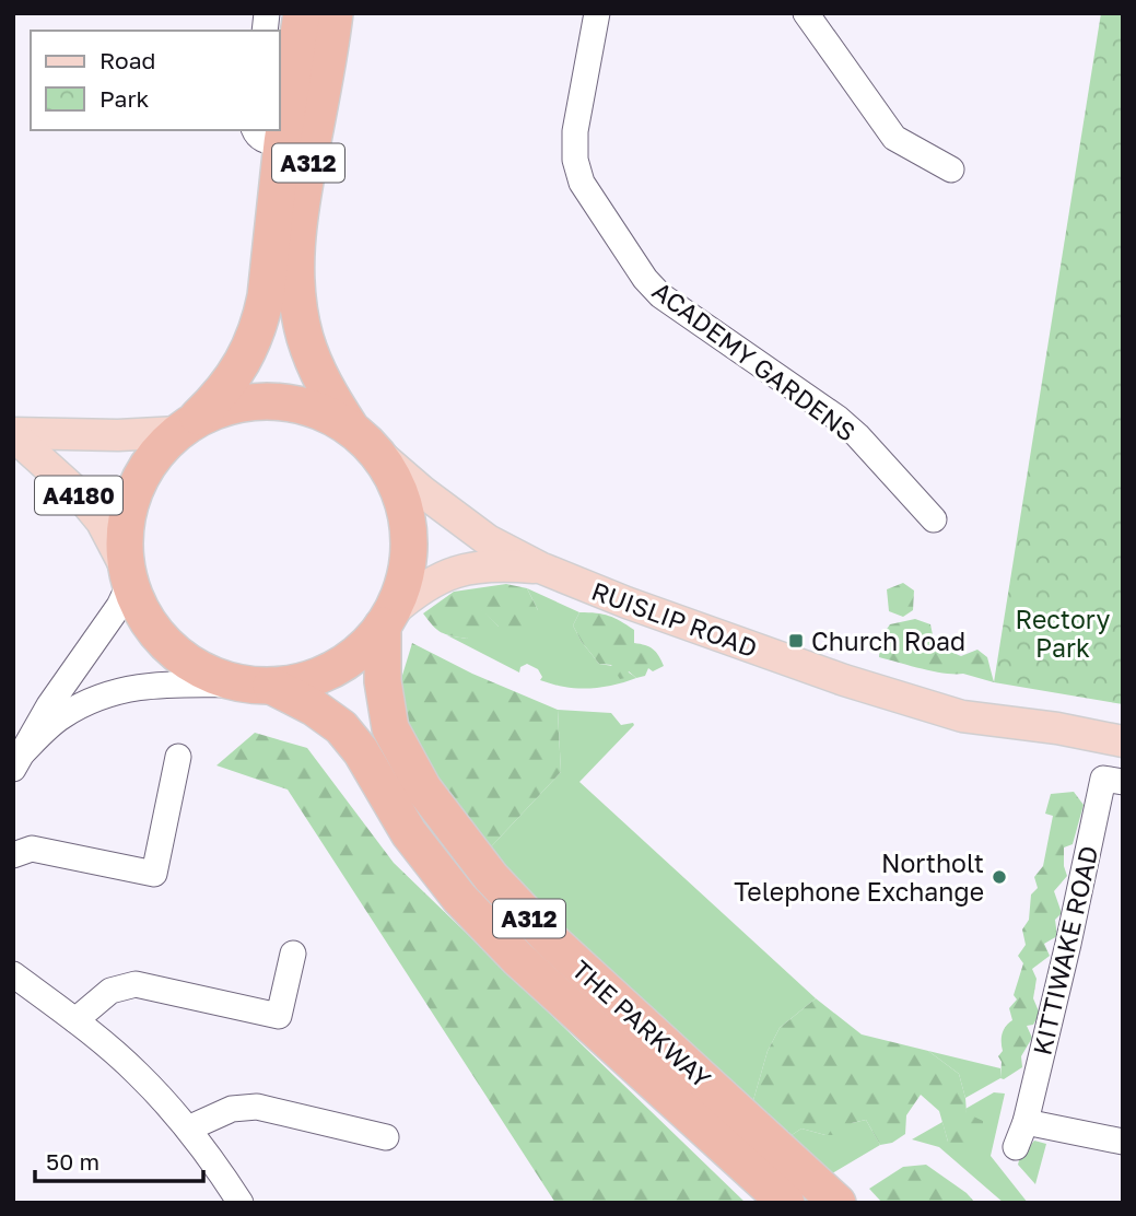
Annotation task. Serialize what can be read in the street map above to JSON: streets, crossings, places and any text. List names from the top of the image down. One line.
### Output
{"streets":{"highway":["A312","THE PARKWAY"],"main road":["A4180","RUISLIP ROAD"],"street":["ACADEMY GARDENS","KITTIWAKE ROAD"]},"crossings":[["A312","A4180"],["A312","RUISLIP ROAD"],["A312","THE PARKWAY"],["RUISLIP ROAD","THE PARKWAY"]],"parks":["Rectory Park"],"places":{"transit":["Church Road"],"other":["Northolt Telephone Exchange"]},"legend":["Road","Park"],"scale_bar":"50 m"}
